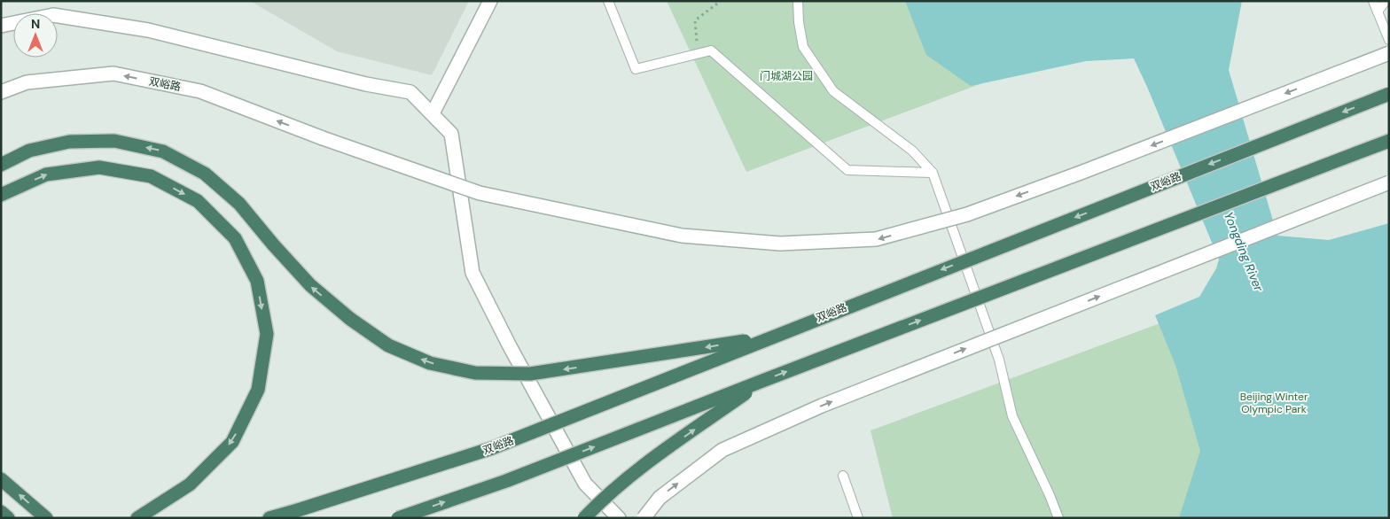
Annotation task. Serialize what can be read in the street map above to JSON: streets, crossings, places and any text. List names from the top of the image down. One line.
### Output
{"streets":{"highway":["双峪路"]},"water":["Yongding River"],"parks":["门城湖公园","Beijing Winter Olympic Park"],"north":"top"}
